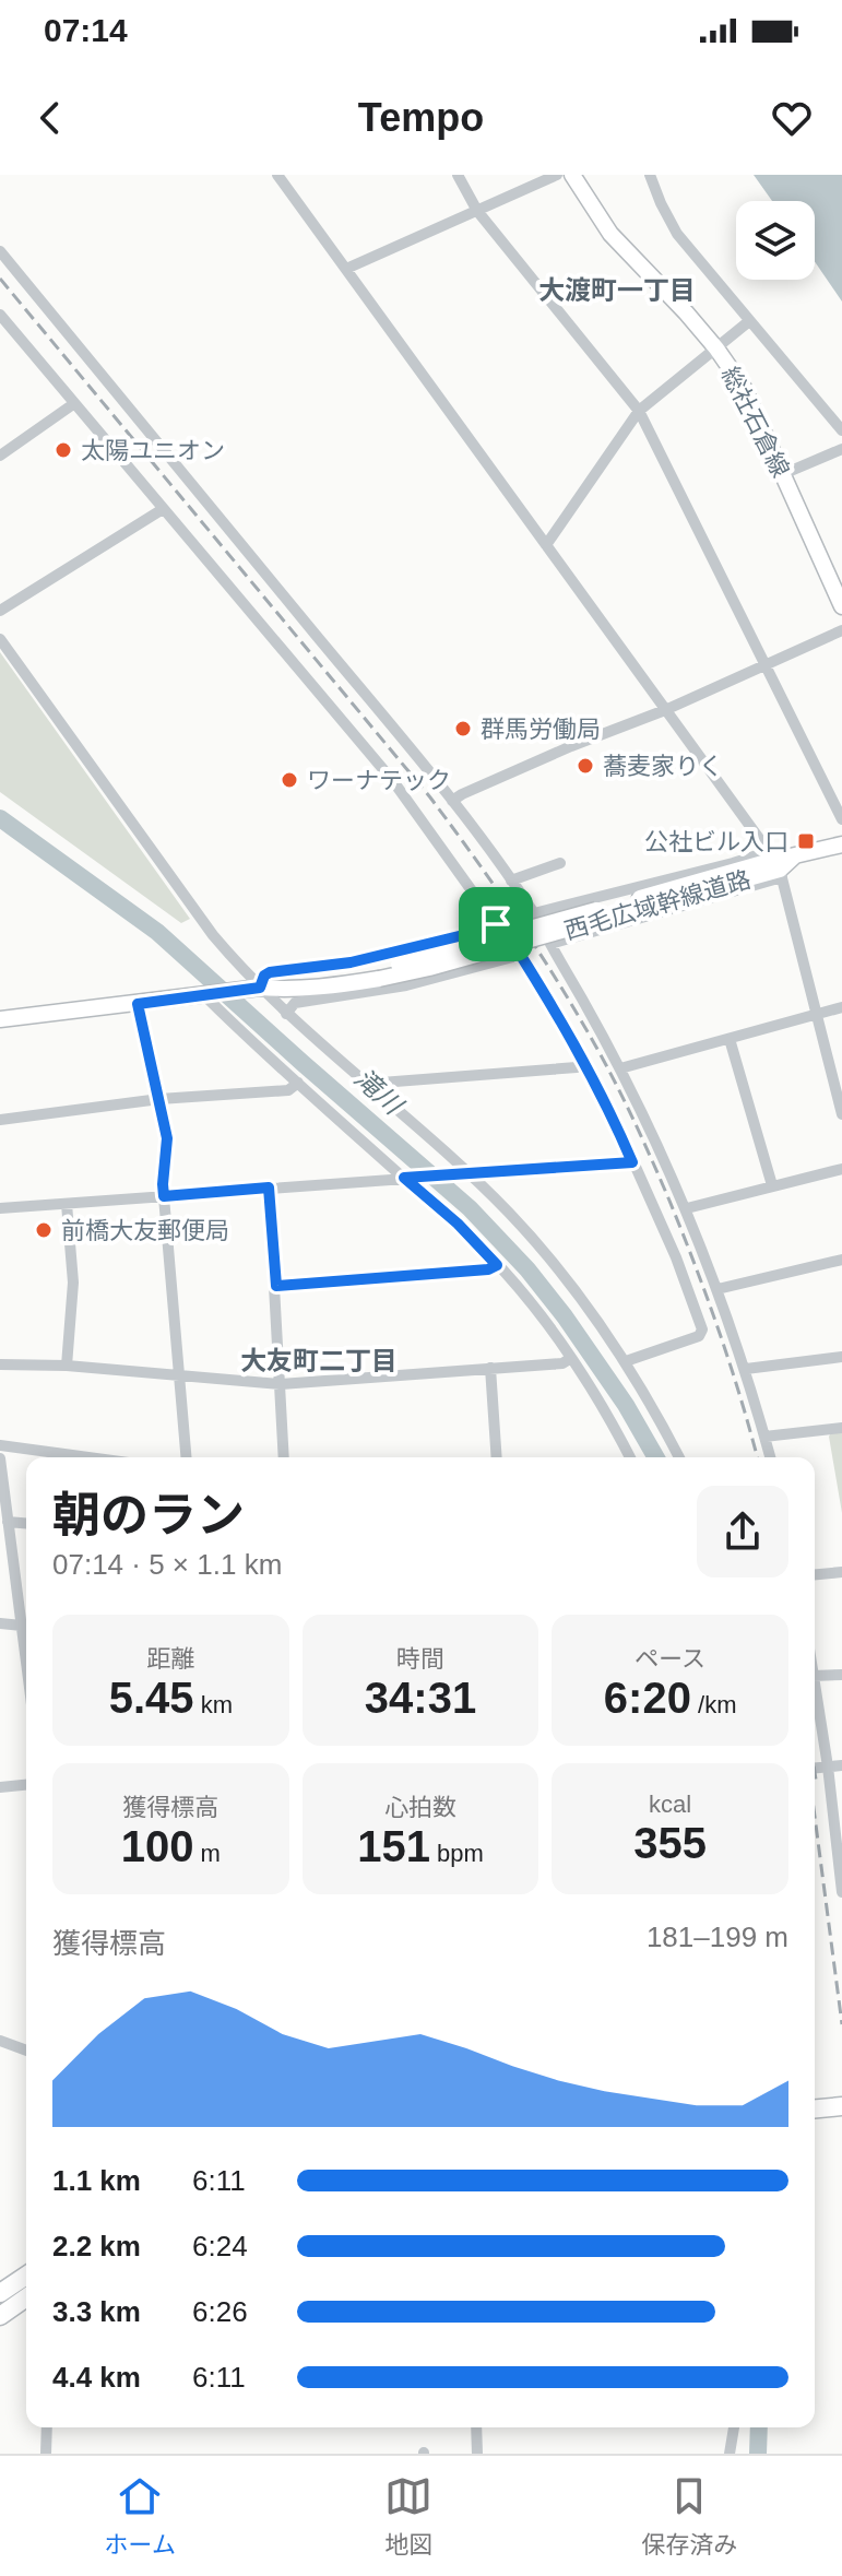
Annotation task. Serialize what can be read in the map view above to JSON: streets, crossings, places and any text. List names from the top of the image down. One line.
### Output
{"streets":{"main road":["総社石倉線","西毛広域幹線道路"]},"districts":["大渡町一丁目","大友町二丁目"],"water":["滝川"],"places":{"other":["太陽ユニオン","群馬労働局","蕎麦家りく","ワーナテック","前橋大友郵便局"],"transit":["公社ビル入口"]},"page":{"status":"07:14","header":"Tempo","heading":["朝のラン","07:14 · 5 × 1.1 km"],"stats":[["距離","5.45 km"],["時間","34:31"],["ペース","6:20 /km"],["獲得標高","100 m"],["心拍数","151 bpm"],["kcal","355"]],"chart":["獲得標高","181–199 m"],"list":[{"name":"1.1 km","note":"6:11"},{"name":"2.2 km","note":"6:24"},{"name":"3.3 km","note":"6:26"},{"name":"4.4 km","note":"6:11"}],"tabs":["ホーム","地図","保存済み"]}}
